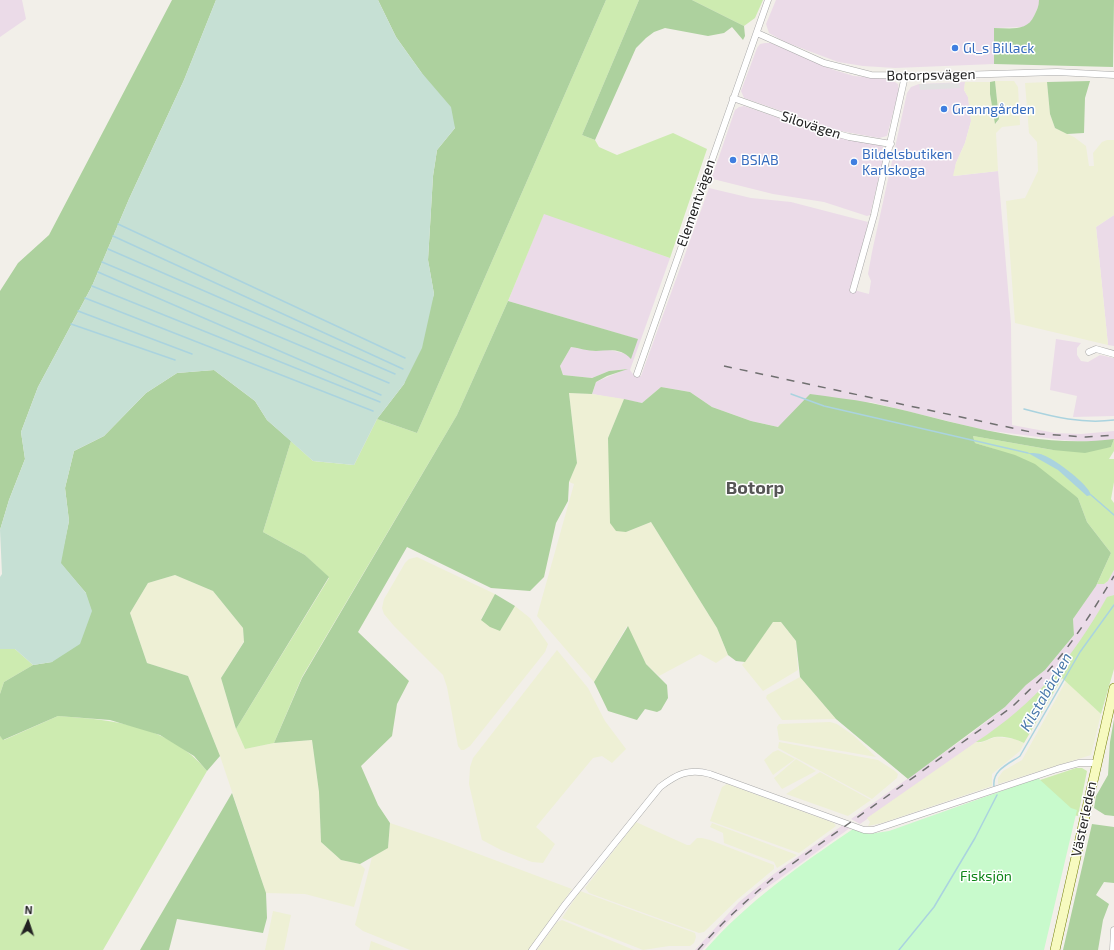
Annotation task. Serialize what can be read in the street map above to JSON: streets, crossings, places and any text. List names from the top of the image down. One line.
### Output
{"streets":{"street":["Botorpsvägen","Silovägen","Elementvägen","Västerleden"]},"crossings":[["Botorpsvägen","Elementvägen"],["Silovägen","Elementvägen"]],"districts":["Botorp"],"water":["Kilstabäcken"],"parks":["Fisksjön"],"places":["Gl_s Billack","Granngården","BSIAB","Bildelsbutiken Karlskoga"],"north":"top"}
